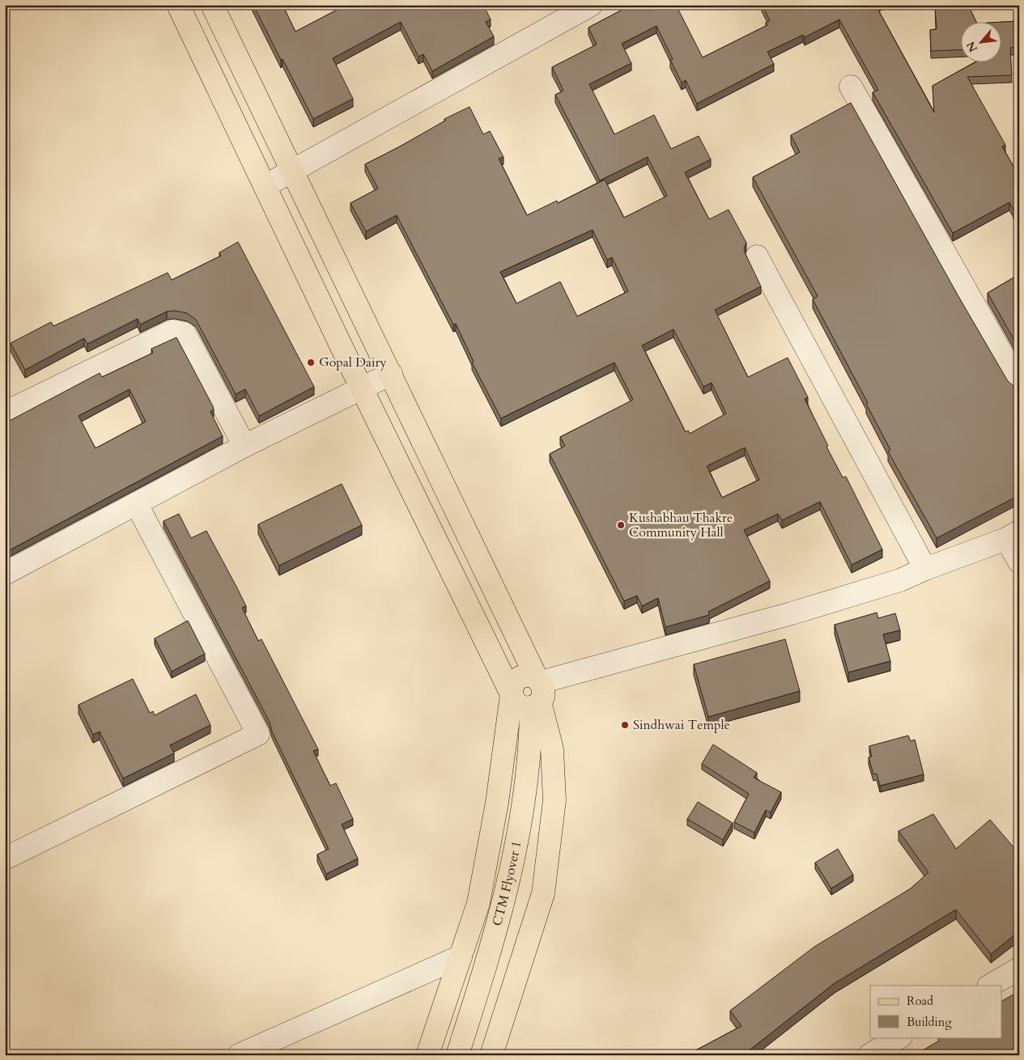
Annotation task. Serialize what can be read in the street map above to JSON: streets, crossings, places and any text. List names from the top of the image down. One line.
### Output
{"streets":{"main road":["CTM Flyover 1"]},"places":["Gopal Dairy","Kushabhau Thakre Community Hall","Sindhwai Temple"],"legend":["Road","Building"],"north":"bottom left"}
